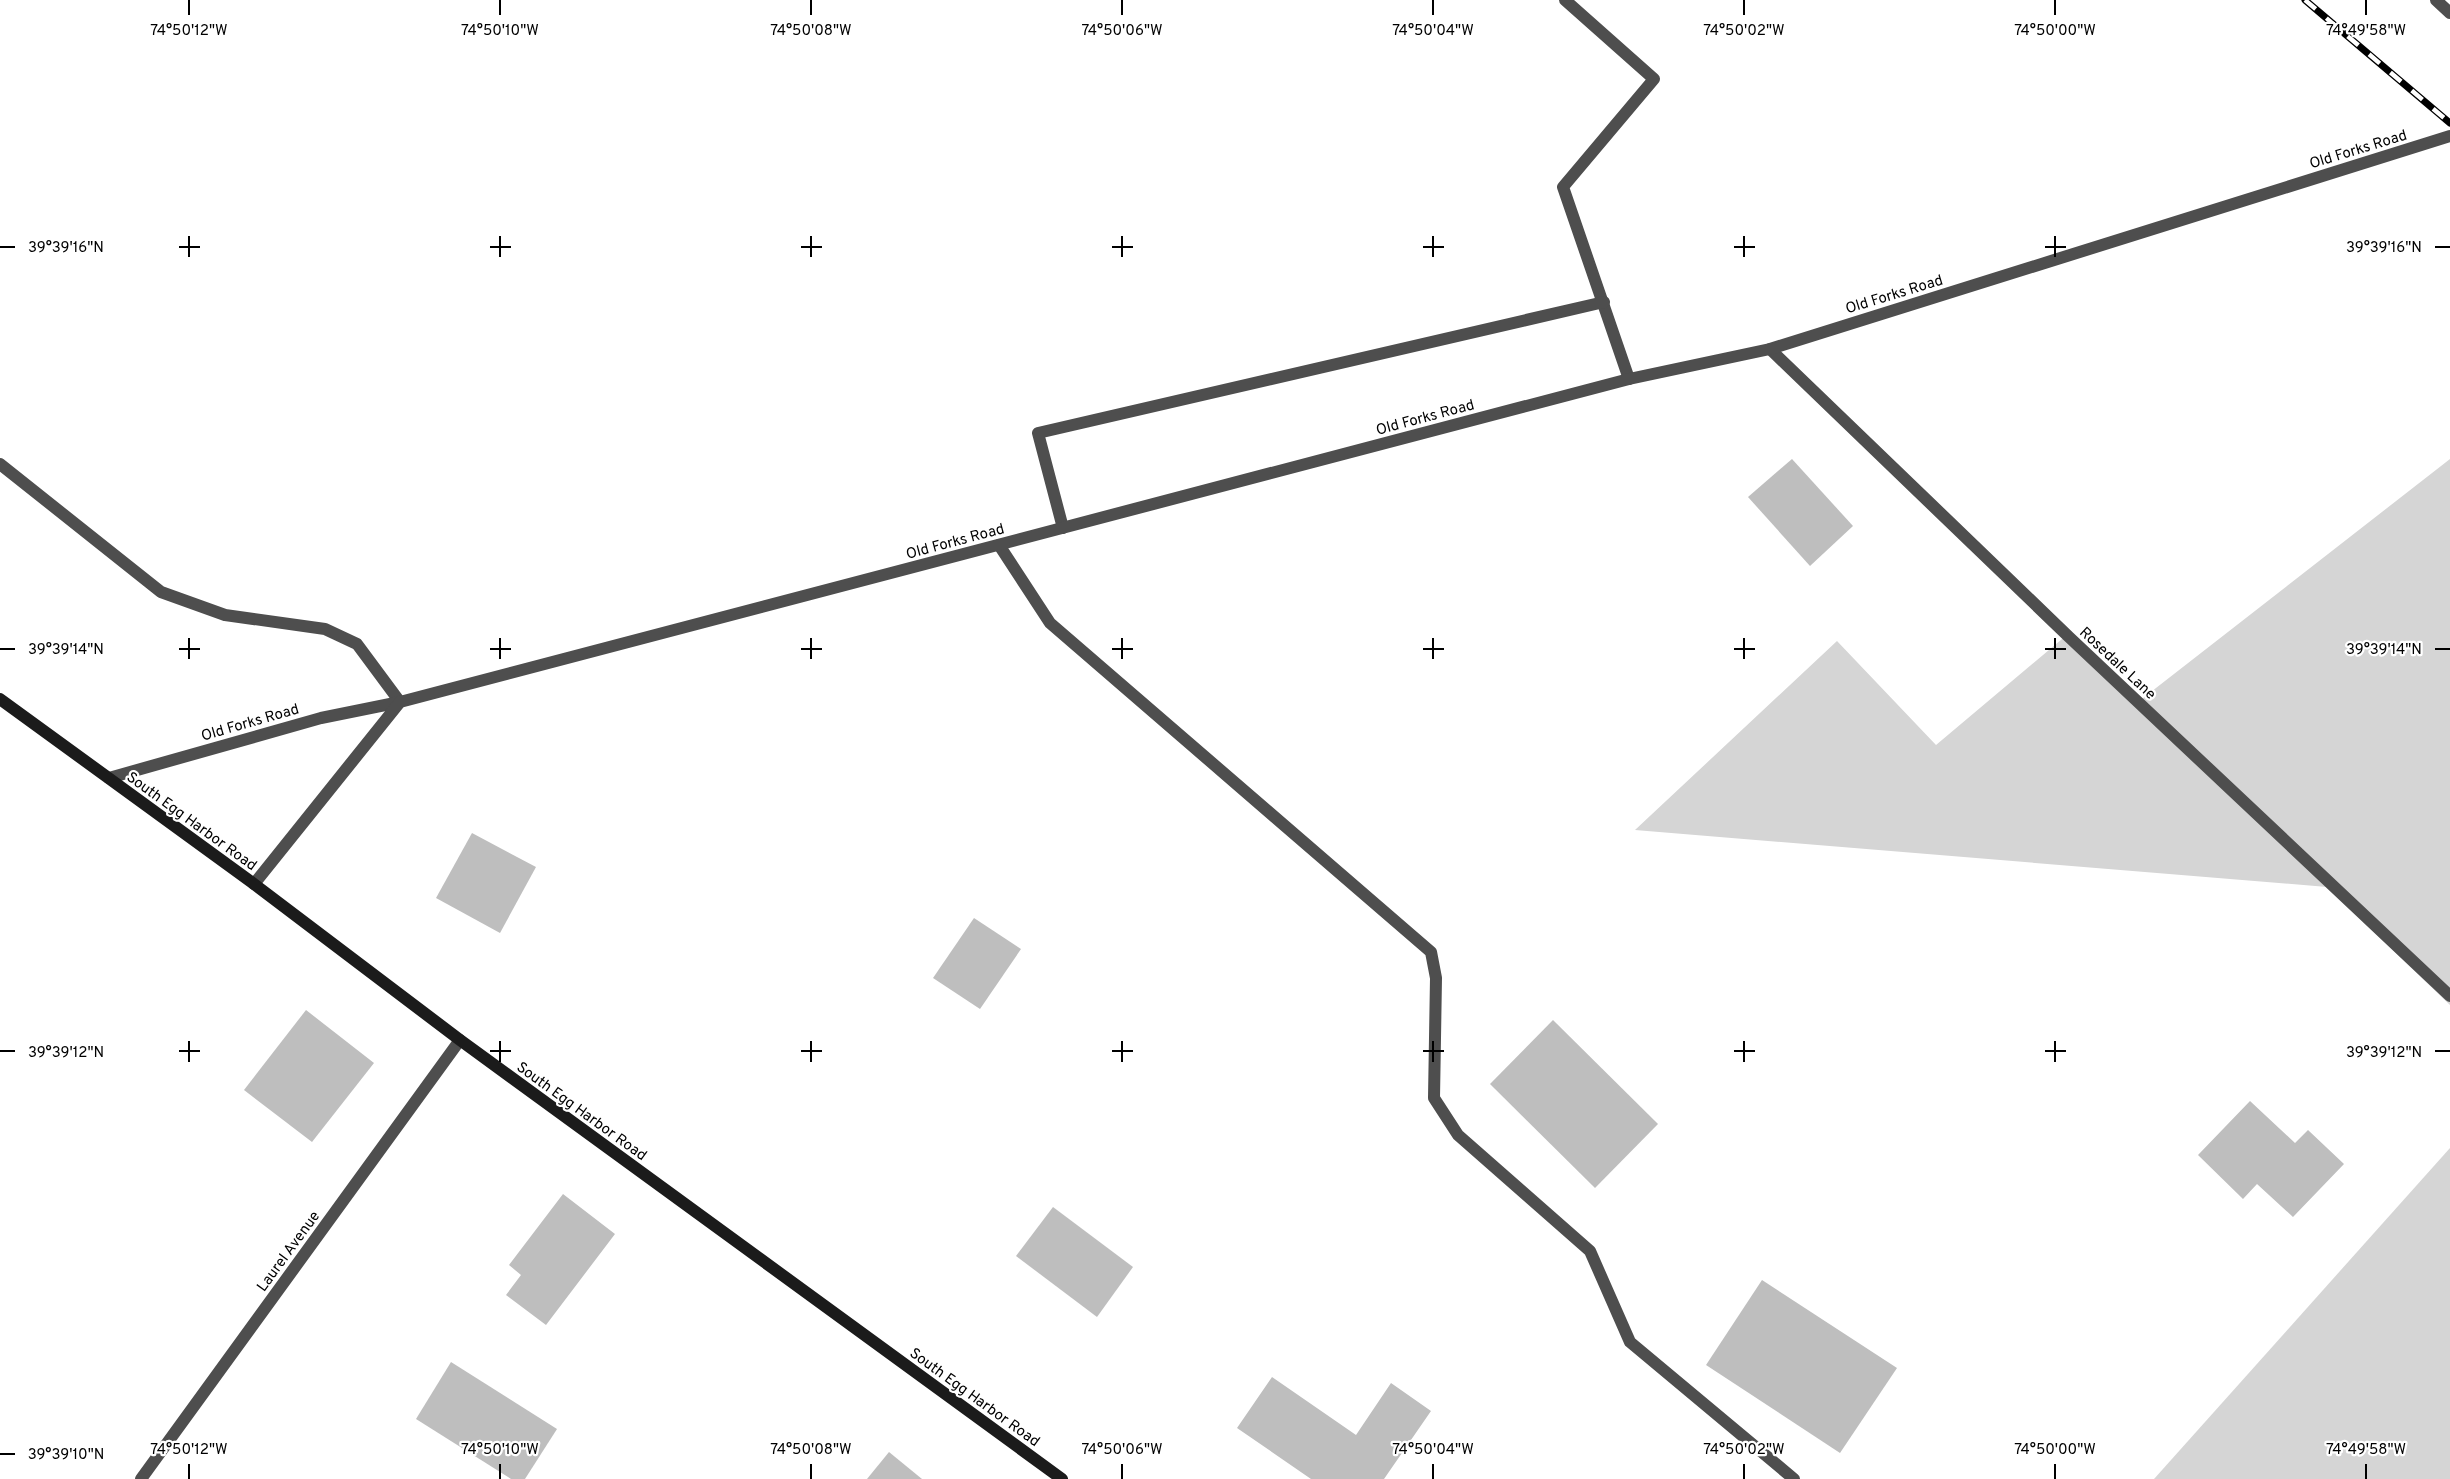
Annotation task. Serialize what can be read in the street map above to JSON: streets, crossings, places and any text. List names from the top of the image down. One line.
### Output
{"streets":{"main road":["South Egg Harbor Road"],"street":["Old Forks Road","Rosedale Lane","Laurel Avenue"]},"crossings":[["Old Forks Road","Rosedale Lane"],["Old Forks Road","South Egg Harbor Road"],["South Egg Harbor Road","Laurel Avenue"]],"coordinates":["74°50'12\"W","74°50'10\"W","74°50'08\"W","74°50'06\"W","74°50'04\"W","74°50'02\"W","74°50'00\"W","74°49'58\"W","39°39'16\"N","39°39'14\"N","39°39'12\"N","39°39'10\"N"]}
